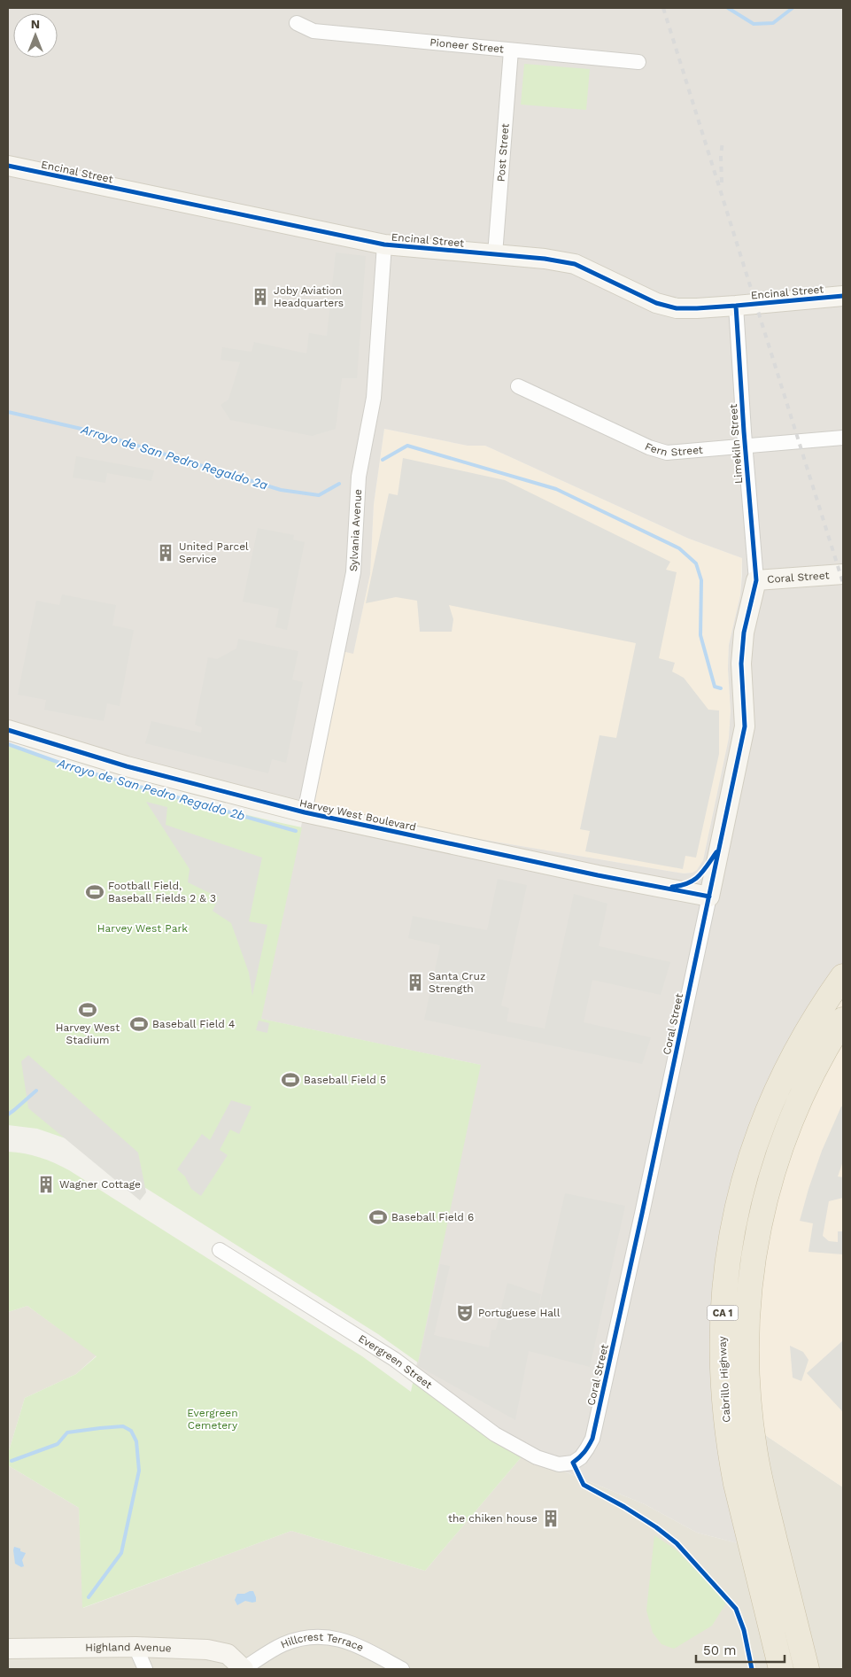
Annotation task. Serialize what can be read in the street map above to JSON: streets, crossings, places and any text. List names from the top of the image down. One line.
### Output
{"streets":{"highway":["CA 1","Cabrillo Highway"],"street":["Pioneer Street","Post Street","Encinal Street","Limekiln Street","Fern Street","Sylvania Avenue","Coral Street","Harvey West Boulevard","Evergreen Street","Highland Avenue","Hillcrest Terrace"]},"crossings":[["Pioneer Street","Post Street"],["Post Street","Encinal Street"],["Encinal Street","Limekiln Street"],["Encinal Street","Sylvania Avenue"],["Limekiln Street","Fern Street"],["Limekiln Street","Coral Street"],["Sylvania Avenue","Harvey West Boulevard"],["Coral Street","Harvey West Boulevard"],["Coral Street","Evergreen Street"],["Highland Avenue","Hillcrest Terrace"]],"water":["Arroyo de San Pedro Regaldo 2a","Arroyo de San Pedro Regaldo 2b"],"parks":["Harvey West Park","Evergreen Cemetery"],"places":{"building":["Joby Aviation Headquarters","United Parcel Service","Santa Cruz Strength","Wagner Cottage","the chiken house"],"sports":["Football Field, Baseball Fields 2 & 3","Harvey West Stadium","Baseball Field 4","Baseball Field 5","Baseball Field 6"],"theatre":["Portuguese Hall"]},"scale_bar":"50 m","north":"top"}
